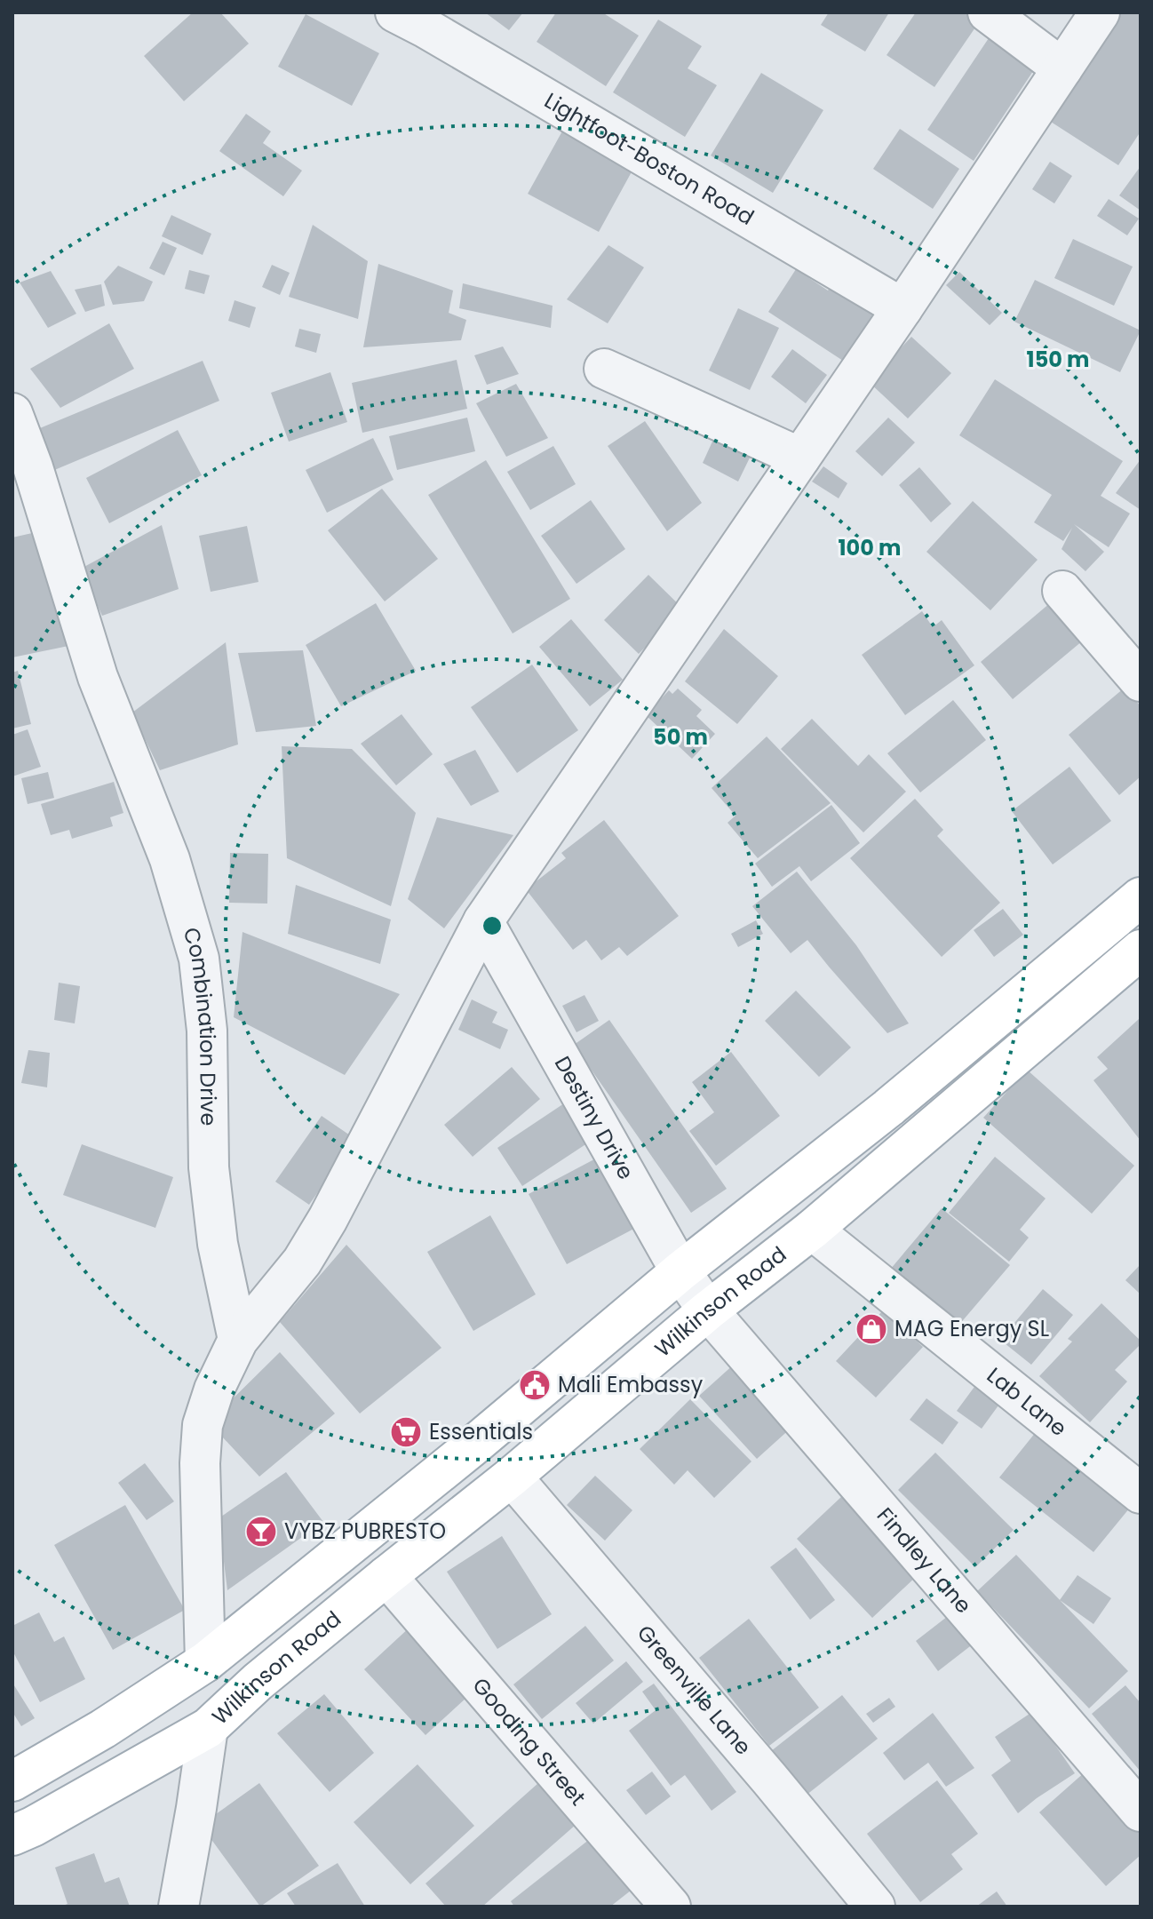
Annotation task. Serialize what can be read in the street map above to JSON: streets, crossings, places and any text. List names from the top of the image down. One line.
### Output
{"streets":{"main road":["Wilkinson Road"],"street":["Lightfoot-Boston Road","Combination Drive","Destiny Drive","Lab Lane","Findley Lane","Greenville Lane","Gooding Street"]},"crossings":[["Destiny Drive","Wilkinson Road"],["Destiny Drive","Findley Lane"],["Wilkinson Road","Lab Lane"],["Wilkinson Road","Findley Lane"],["Wilkinson Road","Greenville Lane"],["Wilkinson Road","Gooding Street"]],"places":{"shop":["MAG Energy SL"],"public building":["Mali Embassy"],"supermarket":["Essentials"],"bar":["VYBZ PUBRESTO"]},"rings":["150 m","100 m","50 m"]}
